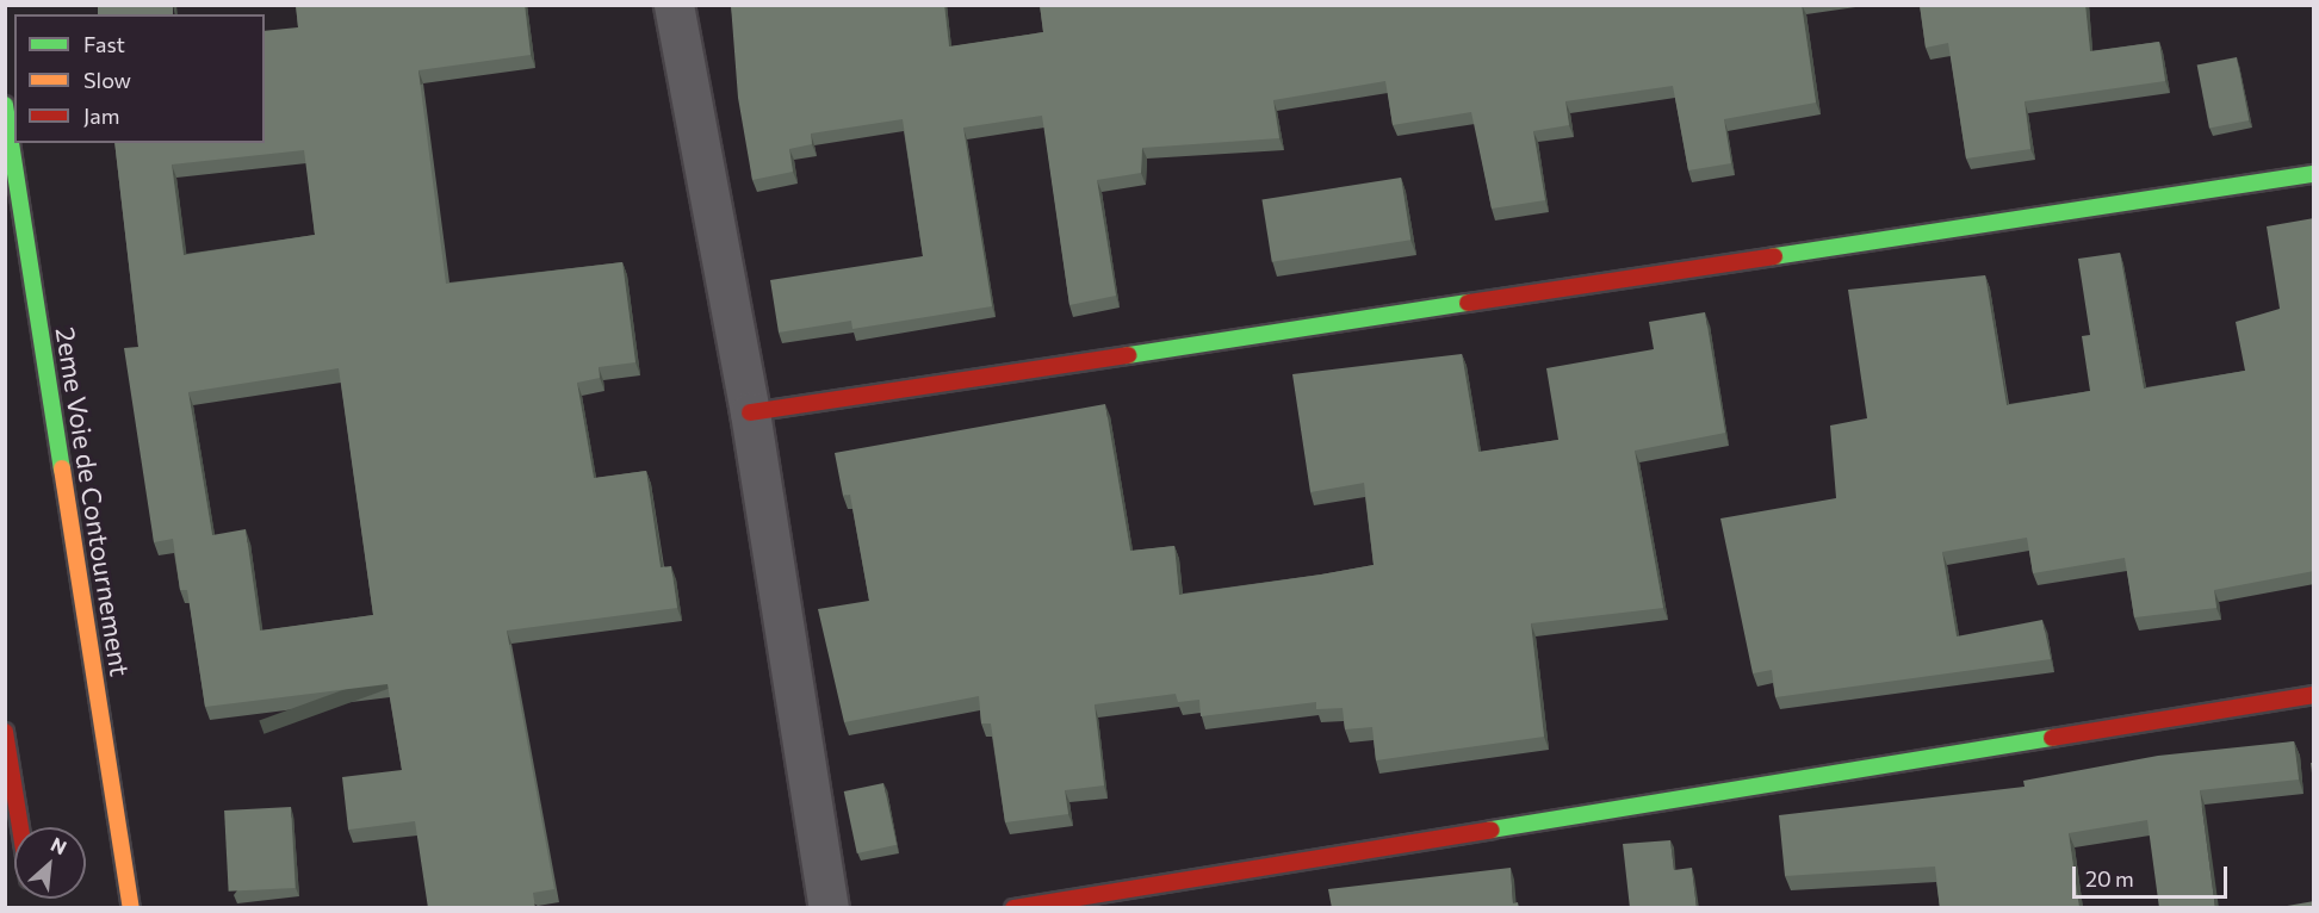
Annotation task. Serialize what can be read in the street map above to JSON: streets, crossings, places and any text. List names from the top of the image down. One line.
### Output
{"streets":{"street":["2eme Voie de Contournement"]},"legend":["Fast","Slow","Jam"],"scale_bar":"20 m","north":"top right"}
